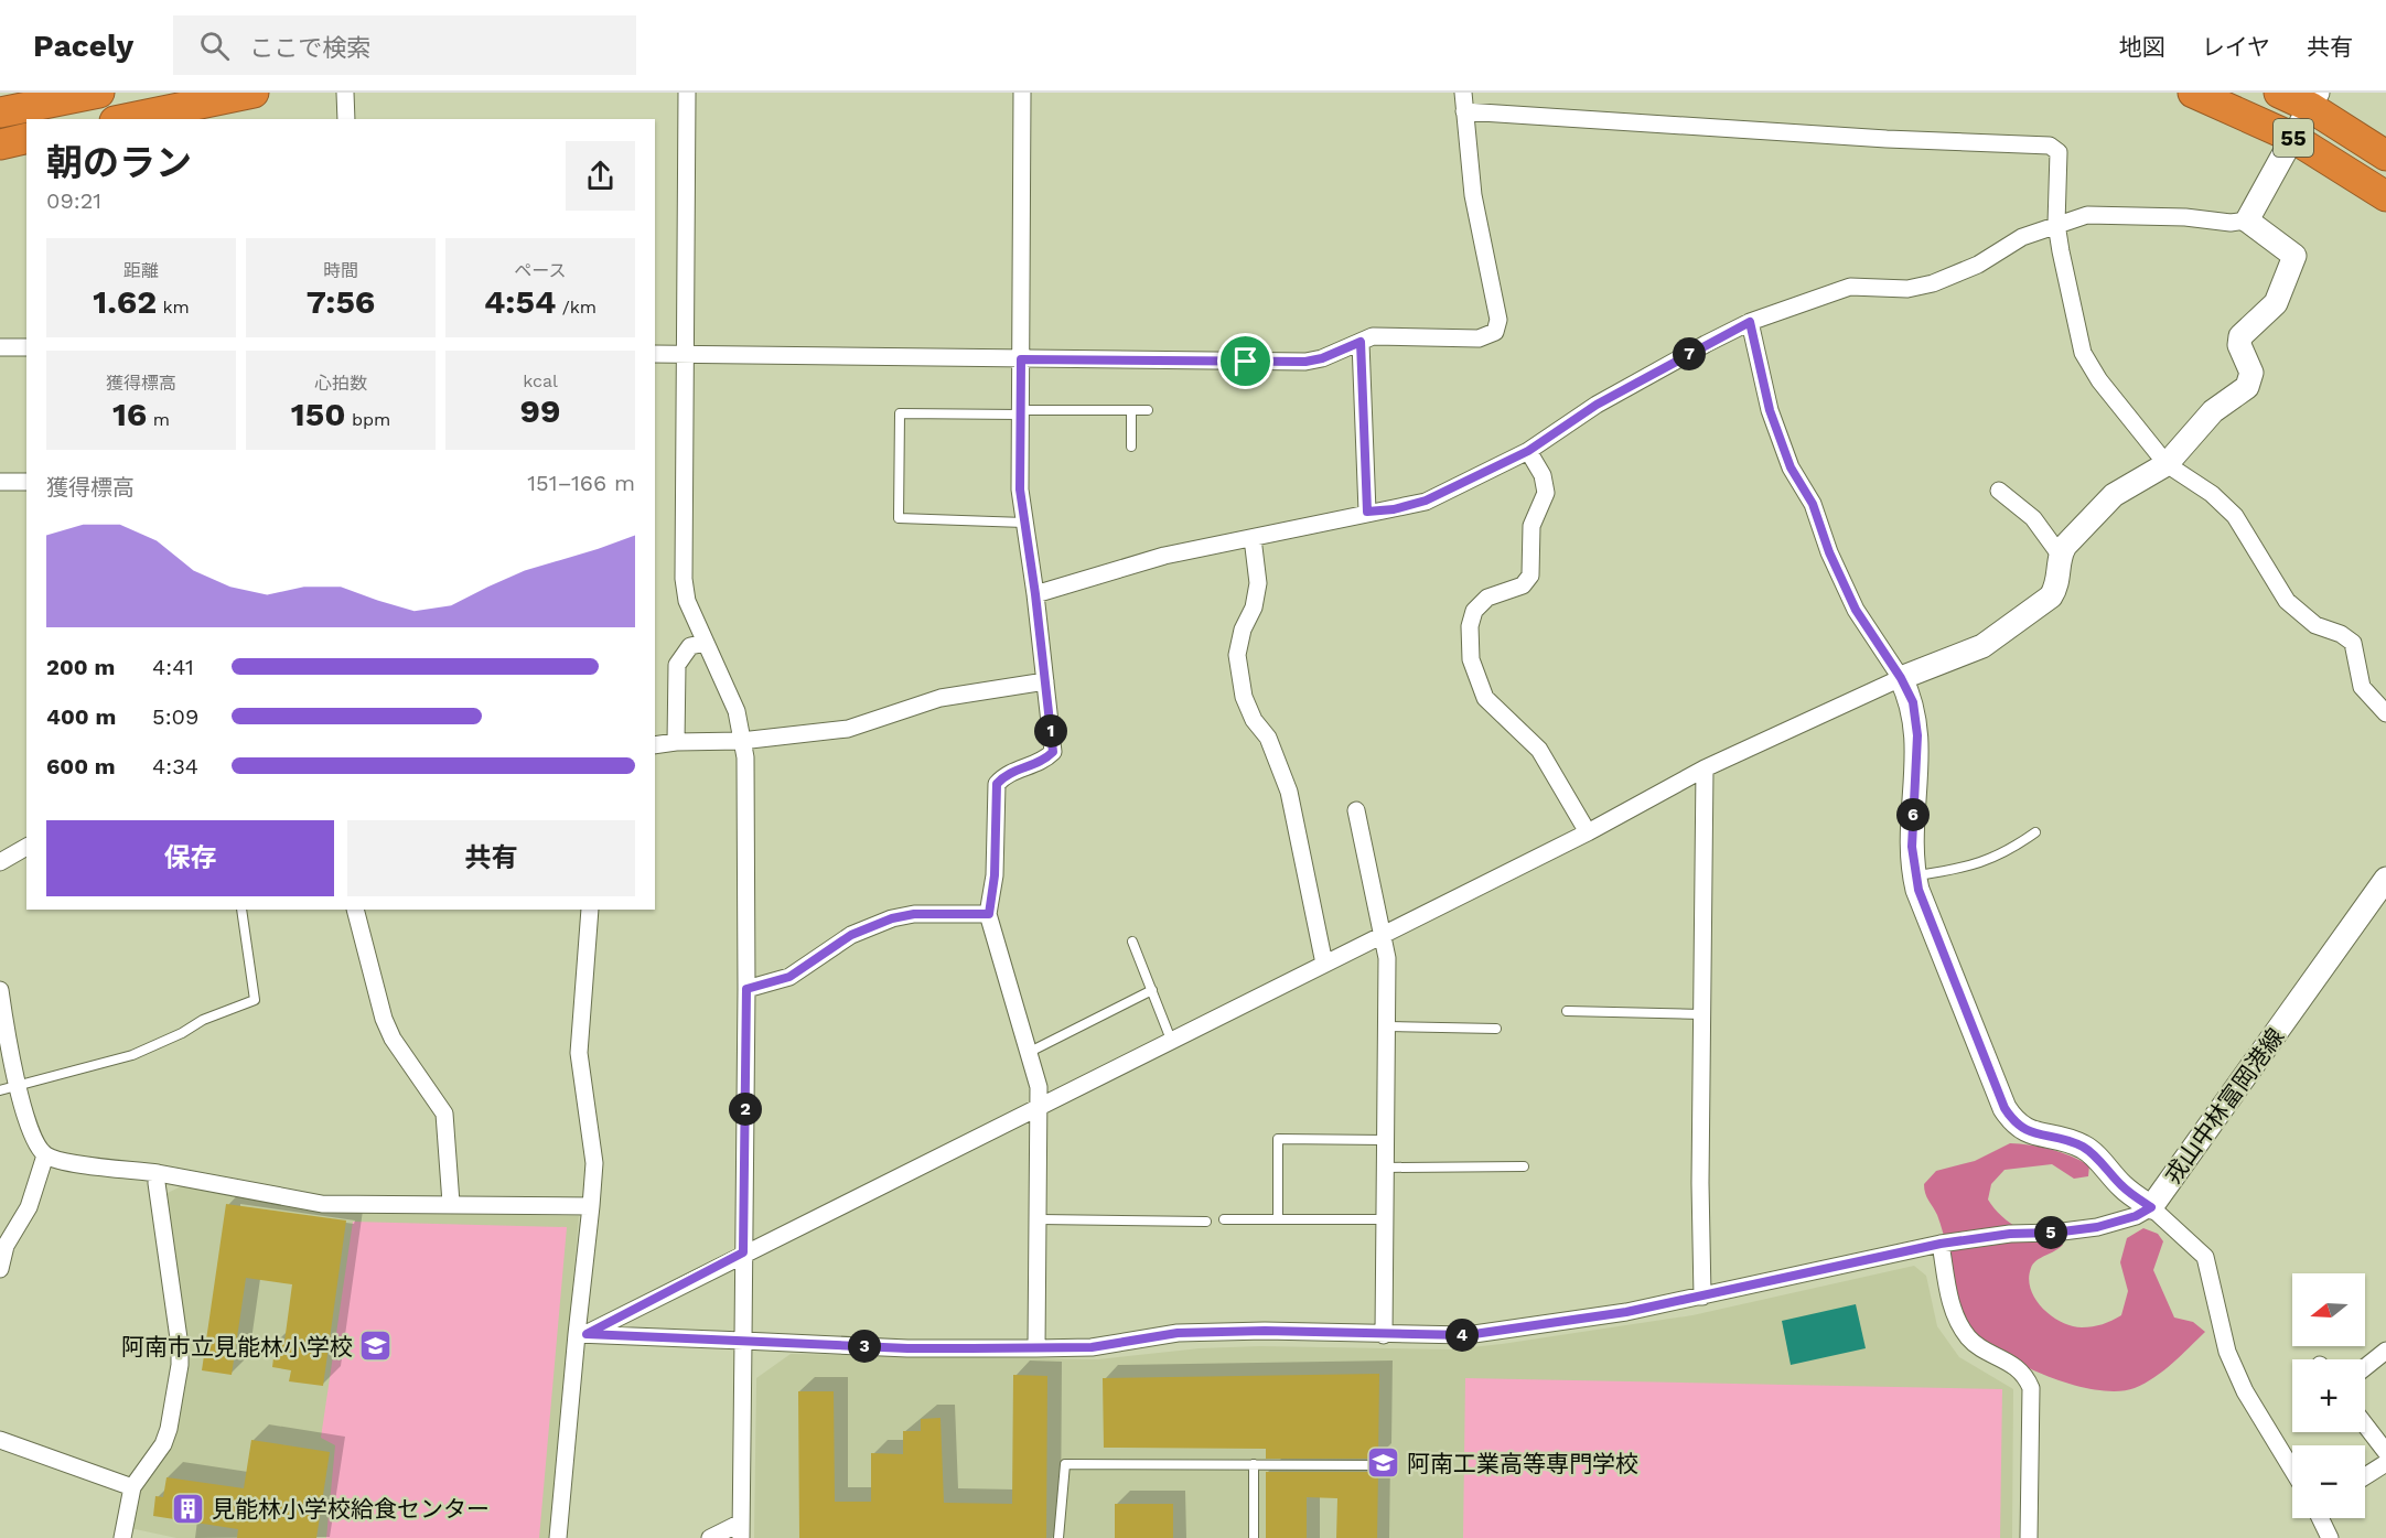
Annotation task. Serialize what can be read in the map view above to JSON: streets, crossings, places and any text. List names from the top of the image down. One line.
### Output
{"streets":{"highway":["55"],"main road":["戎山中林富岡港線"]},"places":{"school or university":["阿南市立見能林小学校","阿南工業高等専門学校"],"building":["見能林小学校給食センター"]},"north":"left","page":{"header":"Pacely","search":"ここで検索","nav":["地図","レイヤ","共有"],"heading":["朝のラン","09:21"],"stats":[["距離","1.62 km"],["時間","7:56"],["ペース","4:54 /km"],["獲得標高","16 m"],["心拍数","150 bpm"],["kcal","99"]],"pins":["7","1","6","2","5","4","3"],"chart":["獲得標高","151–166 m"],"list":[{"name":"200 m","note":"4:41"},{"name":"400 m","note":"5:09"},{"name":"600 m","note":"4:34"}],"buttons":["保存","共有"],"map_buttons":["+","−"]}}
